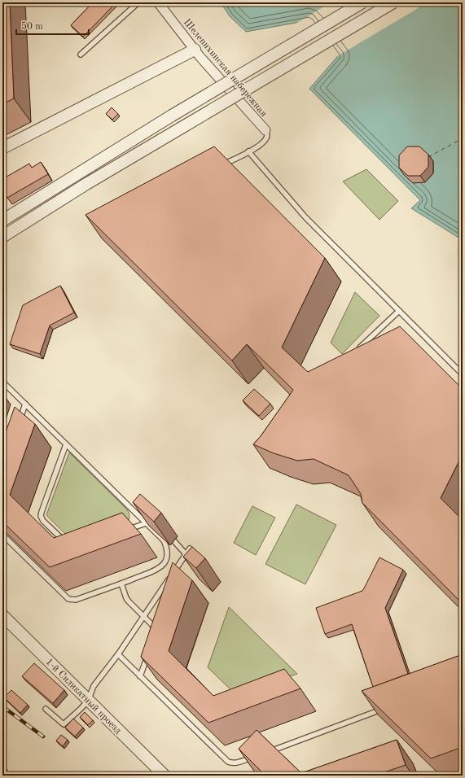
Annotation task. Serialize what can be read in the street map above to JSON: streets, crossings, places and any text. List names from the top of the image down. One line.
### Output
{"streets":{"street":["Шелепихинская набережная","1-й Силикатный проезд"]},"scale_bar":"50 m"}
